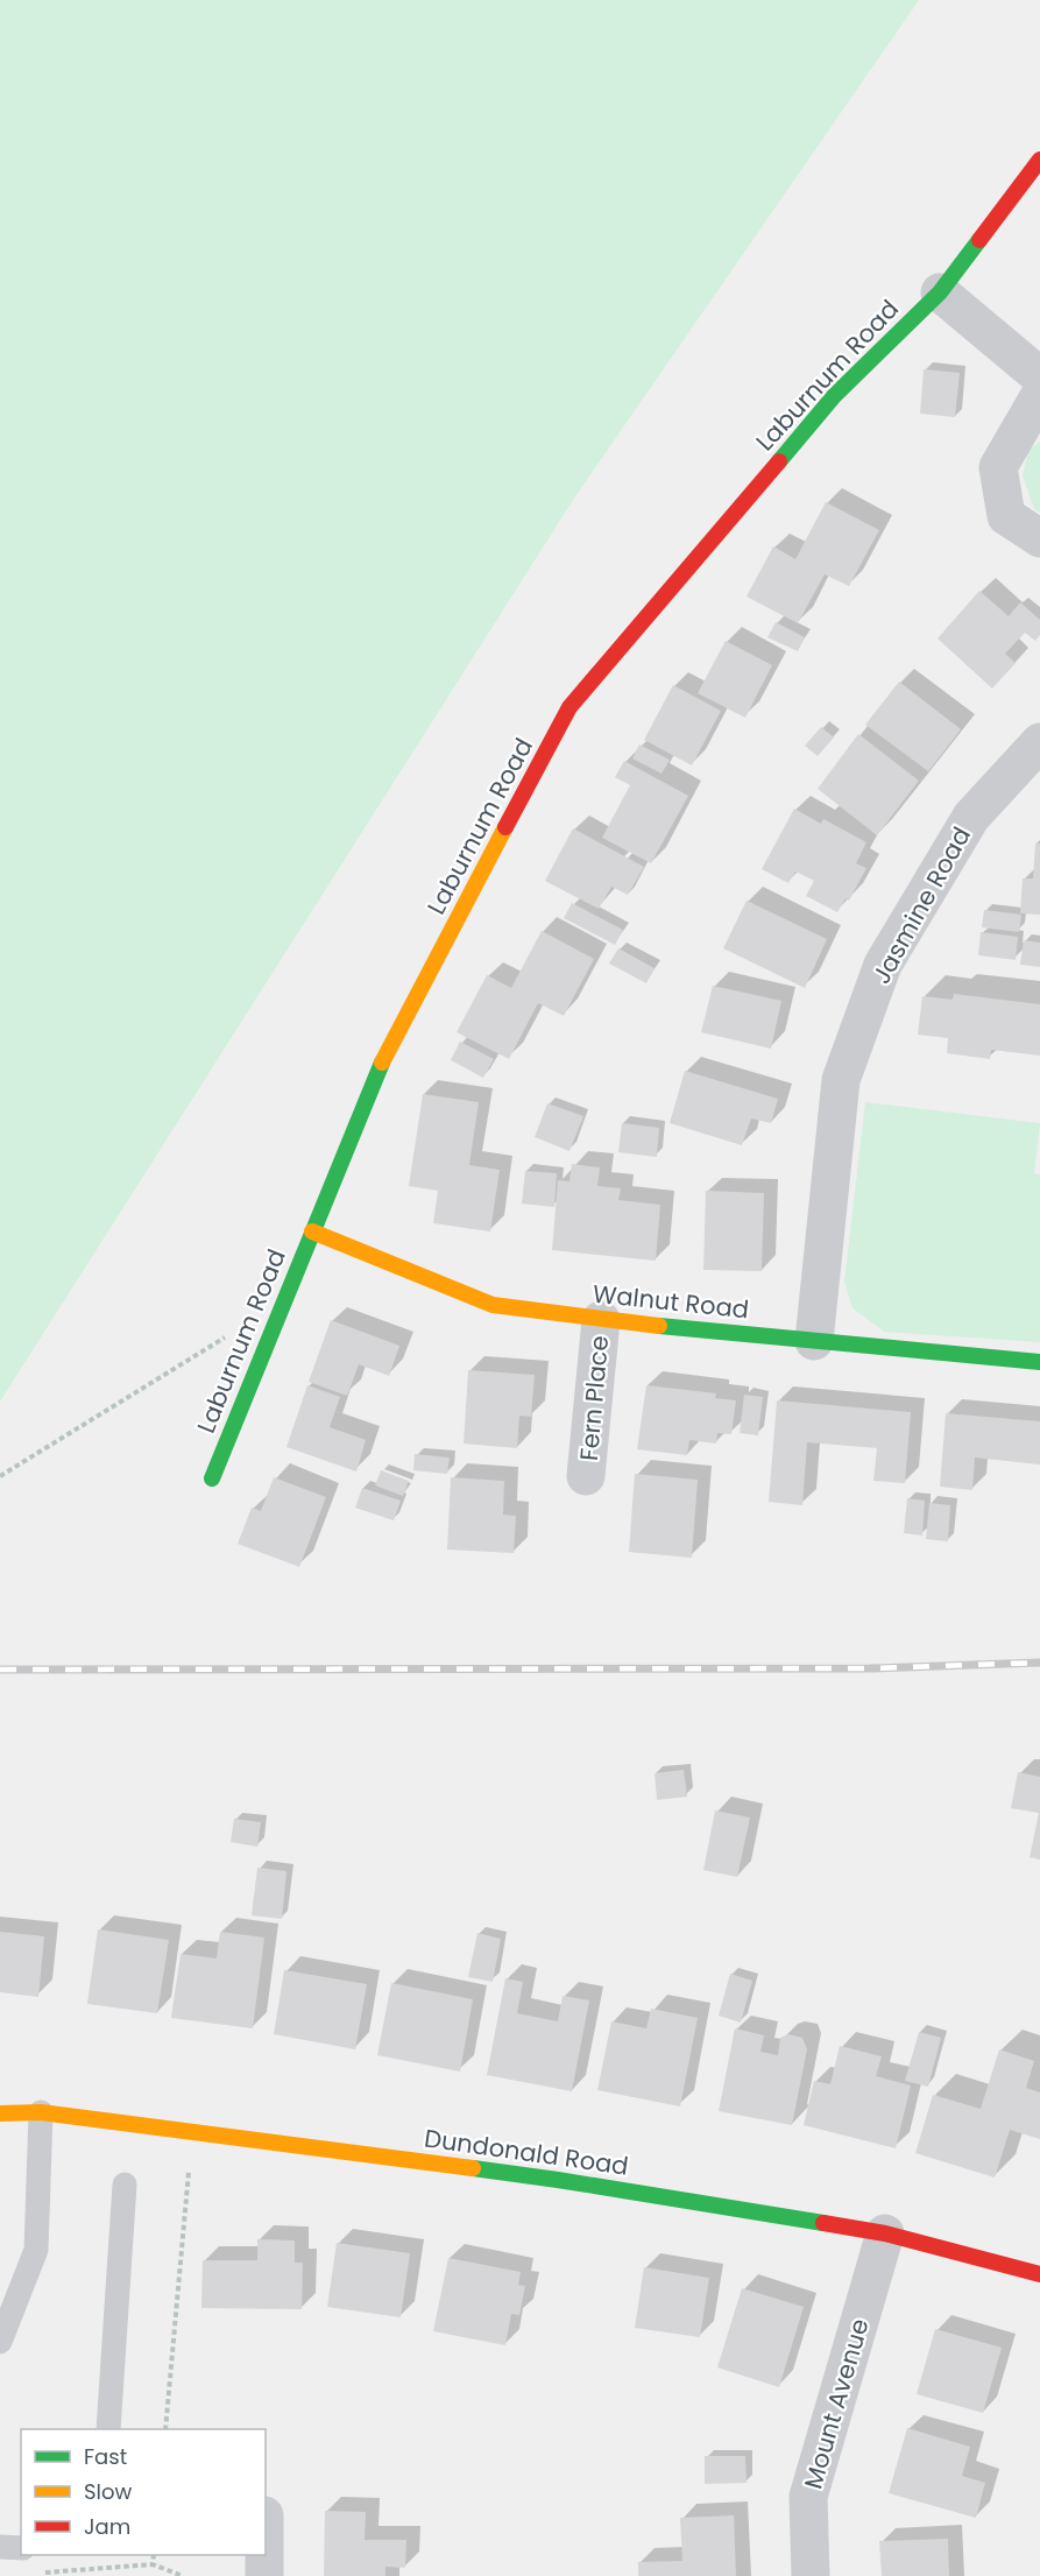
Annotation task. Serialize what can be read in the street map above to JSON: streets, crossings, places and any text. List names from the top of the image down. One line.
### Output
{"streets":{"street":["Laburnum Road","Jasmine Road","Walnut Road","Fern Place","Dundonald Road","Mount Avenue"]},"crossings":[["Laburnum Road","Walnut Road"],["Jasmine Road","Walnut Road"],["Walnut Road","Fern Place"],["Dundonald Road","Mount Avenue"]],"legend":["Fast","Slow","Jam"]}
